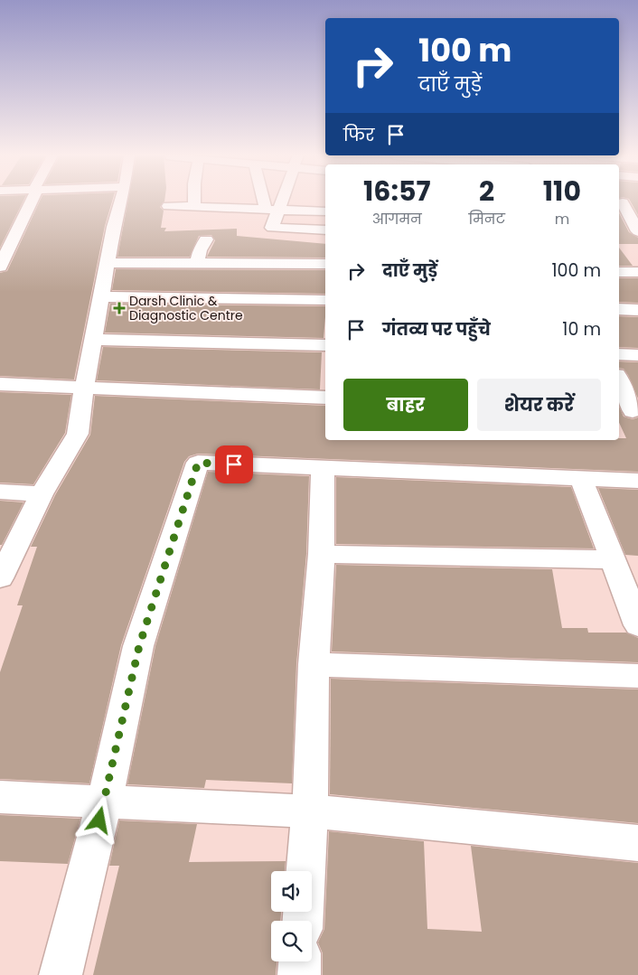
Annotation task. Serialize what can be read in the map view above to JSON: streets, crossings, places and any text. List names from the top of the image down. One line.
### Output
{"places":{"health":["Darsh Clinic & Diagnostic Centre"]},"page":{"turn":["100 m","दाएँ मुड़ें"],"then":"फिर","eta":["16:57","आगमन","2","मिनट","110","m"],"list":[{"name":"दाएँ मुड़ें","value":"100 m"},{"name":"गंतव्य पर पहुँचे","value":"10 m"}],"buttons":["बाहर","शेयर करें"]}}
